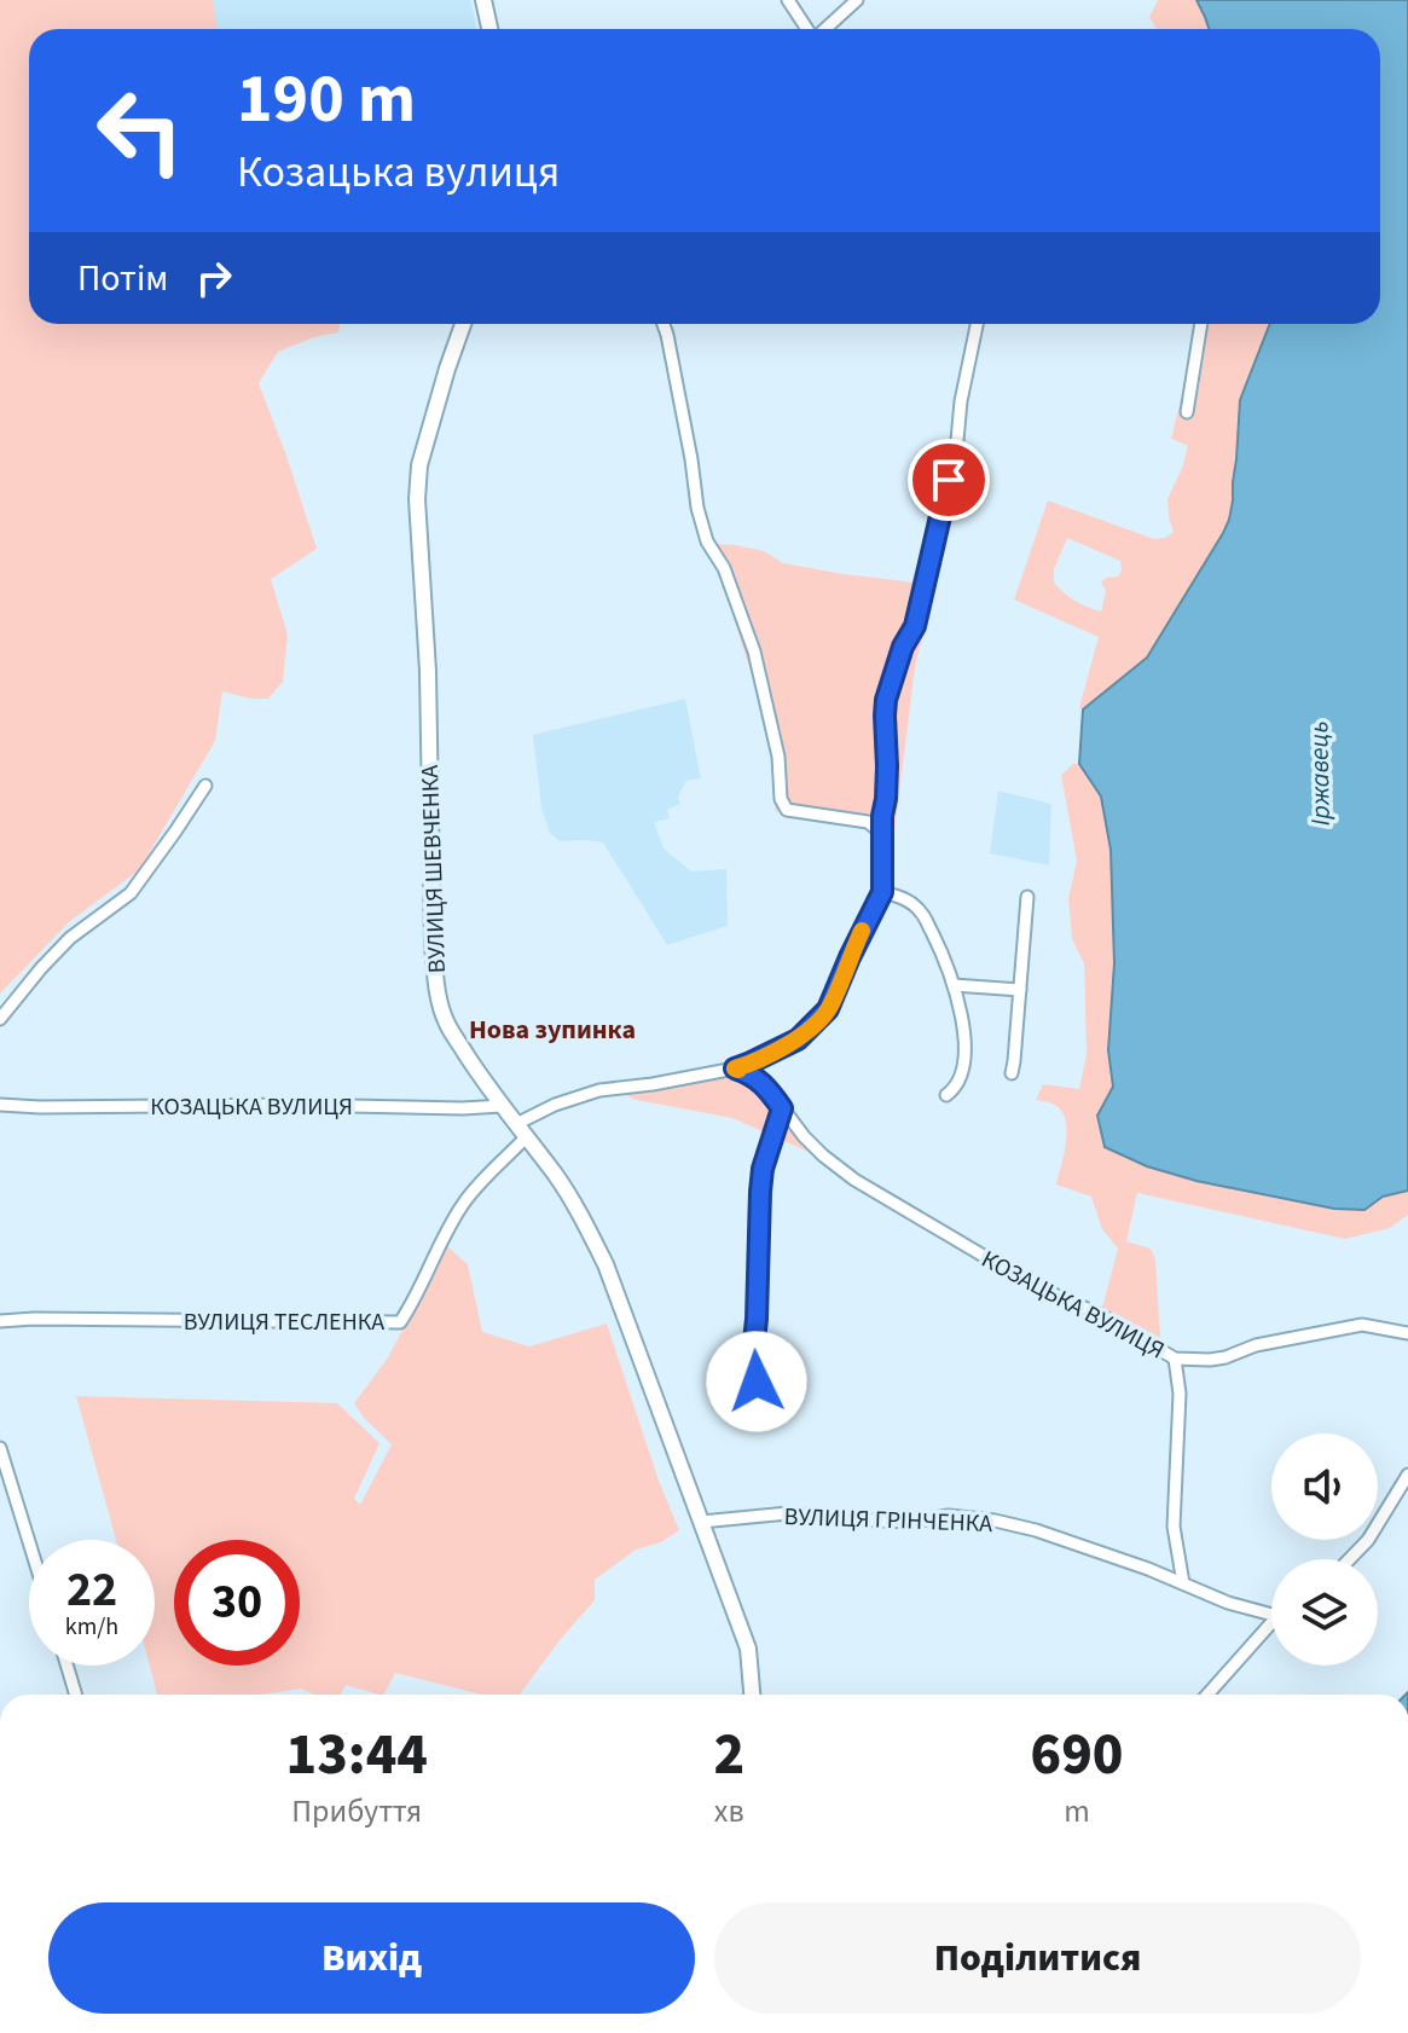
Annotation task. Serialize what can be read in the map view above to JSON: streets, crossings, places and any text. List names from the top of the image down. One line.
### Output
{"streets":{"street":["ВУЛИЦЯ ШЕВЧЕНКА","КОЗАЦЬКА ВУЛИЦЯ","ВУЛИЦЯ ТЕСЛЕНКА","ВУЛИЦЯ ГРІНЧЕНКА"]},"crossings":[["ВУЛИЦЯ ШЕВЧЕНКА","КОЗАЦЬКА ВУЛИЦЯ"],["ВУЛИЦЯ ШЕВЧЕНКА","ВУЛИЦЯ ТЕСЛЕНКА"],["ВУЛИЦЯ ШЕВЧЕНКА","ВУЛИЦЯ ГРІНЧЕНКА"]],"districts":["Нова зупинка"],"water":["Іржавець"],"page":{"turn":["190 m","Козацька вулиця"],"then":"Потім","speed":"22 km/h","limit":"30","eta":["13:44","Прибуття","2","хв","690","m"],"buttons":["Вихід","Поділитися"]}}
